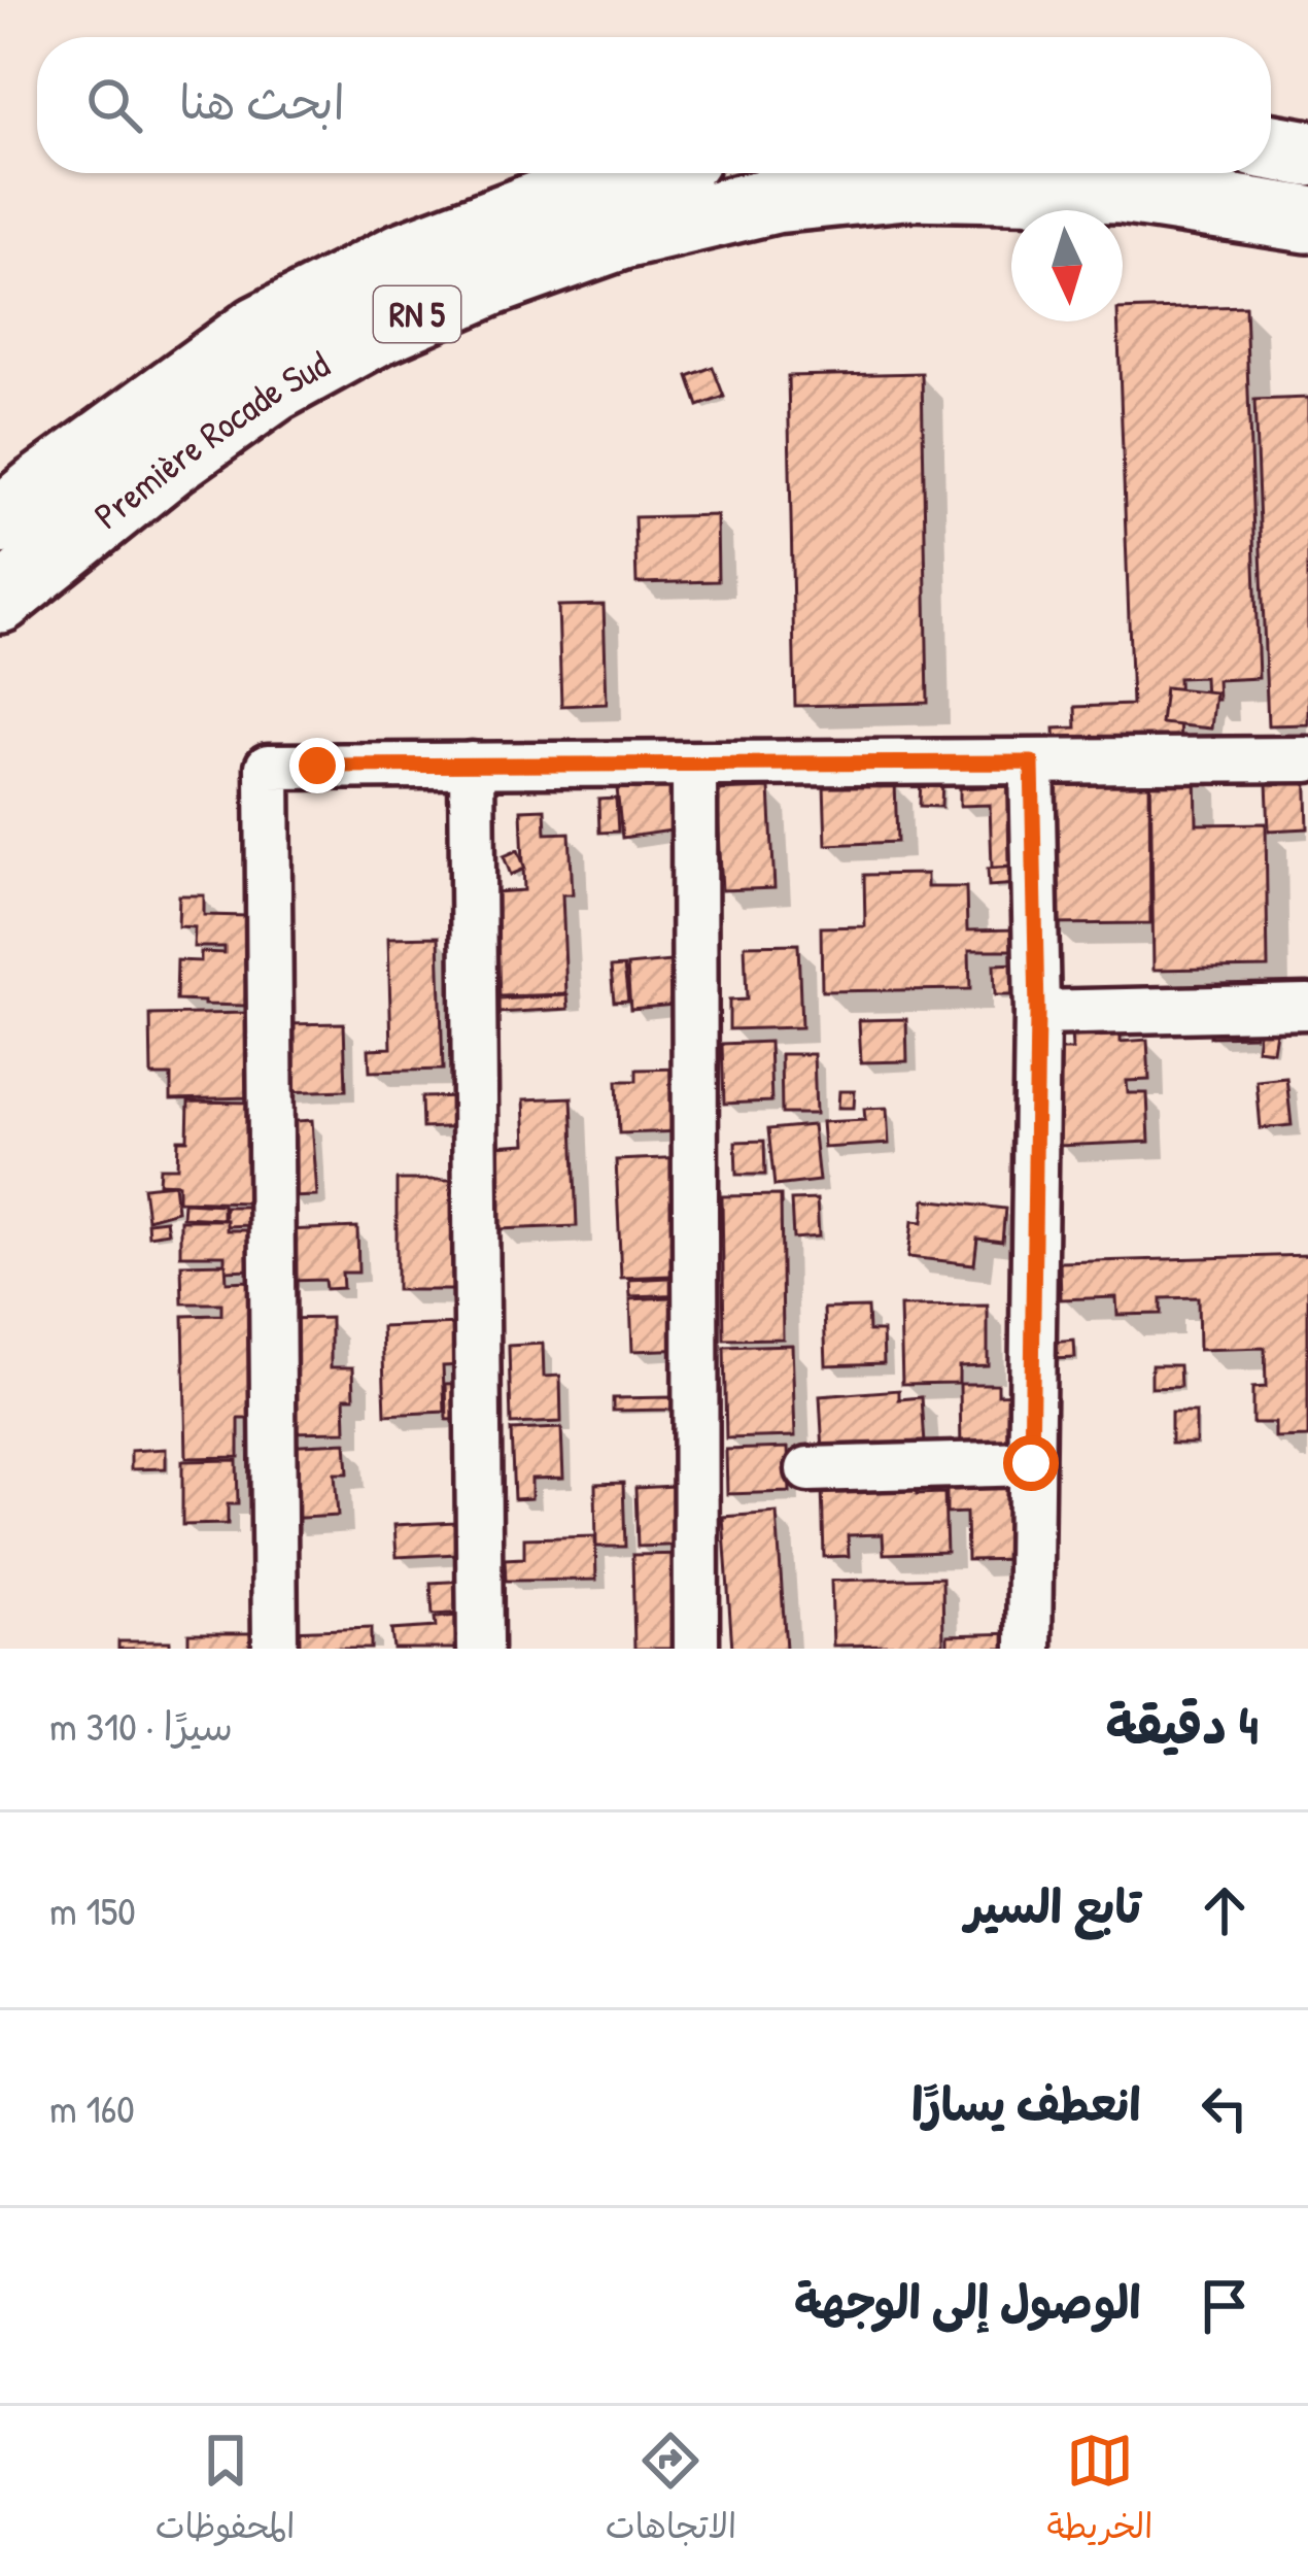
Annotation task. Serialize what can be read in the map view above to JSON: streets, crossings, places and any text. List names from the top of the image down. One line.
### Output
{"streets":{"highway":["RN 5","Première Rocade Sud"]},"north":"bottom","page":{"search":"ابحث هنا","heading":["4 دقيقة","سيرًا · 310 m"],"list":[["تابع السير","150 m"],["انعطف يسارًا","160 m"],"الوصول إلى الوجهة"],"nav":["الخريطة","الاتجاهات","المحفوظات"]}}
